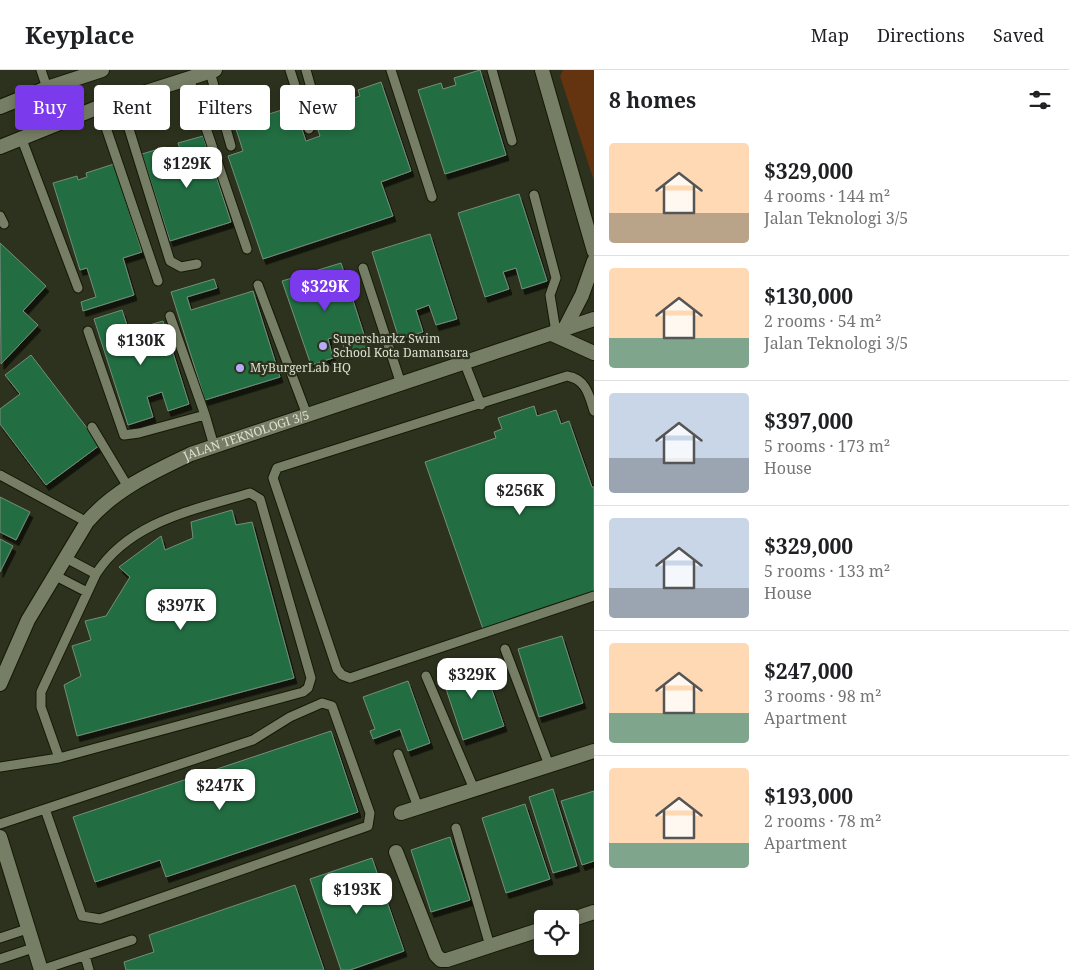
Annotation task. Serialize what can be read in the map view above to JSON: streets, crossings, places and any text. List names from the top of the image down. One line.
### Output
{"streets":{"street":["JALAN TEKNOLOGI 3/5"]},"places":["Supersharkz Swim School Kota Damansara","MyBurgerLab HQ"],"page":{"header":"Keyplace","nav":["Map","Directions","Saved"],"heading":"8 homes","chip":["Buy","Rent","Filters","New"],"list":[{"name":"$329,000","note":"4 rooms · 144 m² · Jalan Teknologi 3/5"},{"name":"$130,000","note":"2 rooms · 54 m² · Jalan Teknologi 3/5"},{"name":"$397,000","note":"5 rooms · 173 m² · House"},{"name":"$329,000","note":"5 rooms · 133 m² · House"},{"name":"$247,000","note":"3 rooms · 98 m² · Apartment"},{"name":"$193,000","note":"2 rooms · 78 m² · Apartment"}],"price":["$129K","$329K","$130K","$256K","$397K","$329K","$247K","$193K"]}}
